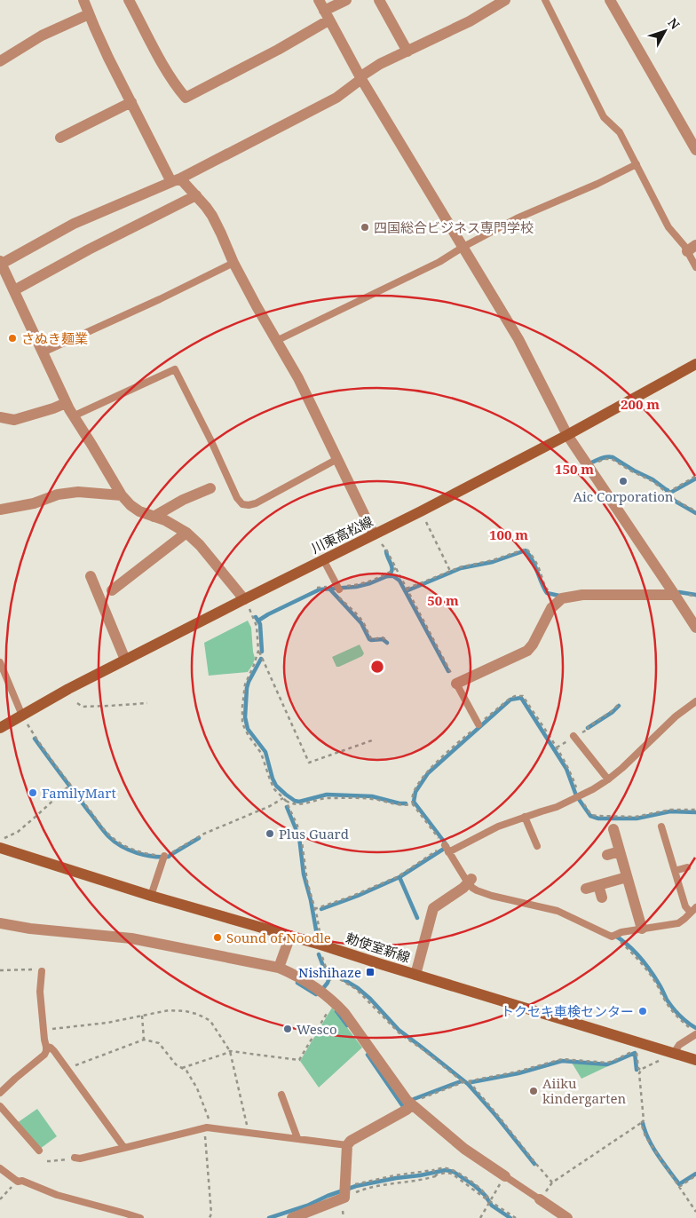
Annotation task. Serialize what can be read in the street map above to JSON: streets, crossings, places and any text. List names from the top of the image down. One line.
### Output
{"streets":{"main road":["川東高松線","勅使室新線"]},"places":{"other":["四国総合ビジネス専門学校","さぬき麺業","Aic Corporation","FamilyMart","Plus Guard","Sound of Noodle","トクセキ車検センター","Wesco","Aiiku kindergarten"],"transit":["Nishihaze"]},"north":"top right","rings":["200 m","150 m","100 m","50 m"]}
